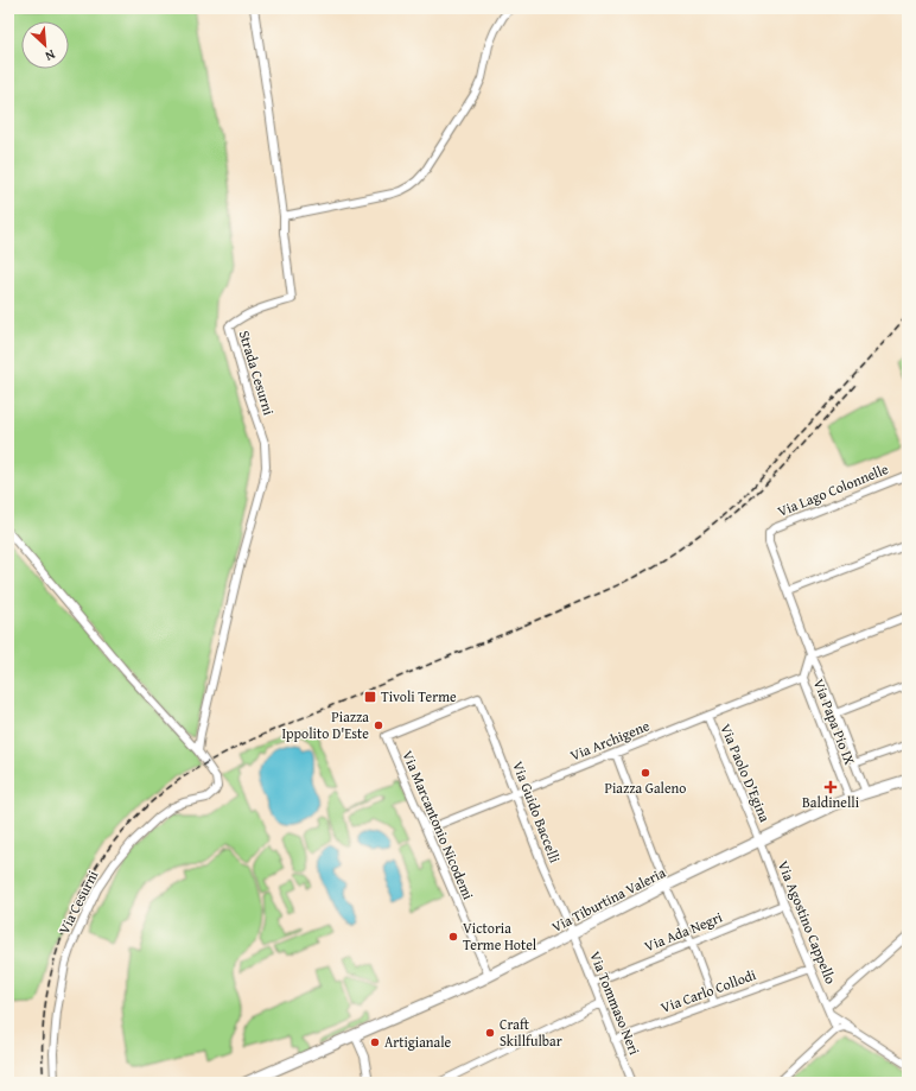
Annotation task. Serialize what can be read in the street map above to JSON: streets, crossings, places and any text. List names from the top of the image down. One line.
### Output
{"streets":{"main road":["Via Tiburtina Valeria"],"street":["Strada Cesurni","Via Lago Colonnelle","Via Papa Pio IX","Via Archigene","Via Paolo D'Egina","Via Guido Baccelli","Via Marcantonio Nicodemi","Via Cesurni","Via Agostino Cappello","Via Ada Negri","Via Carlo Collodi","Via Tommaso Neri"]},"crossings":[["Strada Cesurni","Via Cesurni"],["Via Lago Colonnelle","Via Papa Pio IX"],["Via Papa Pio IX","Via Archigene"],["Via Papa Pio IX","Via Tiburtina Valeria"],["Via Archigene","Via Paolo D'Egina"],["Via Archigene","Via Guido Baccelli"],["Via Archigene","Via Marcantonio Nicodemi"],["Via Paolo D'Egina","Via Tiburtina Valeria"],["Via Paolo D'Egina","Via Agostino Cappello"],["Via Guido Baccelli","Via Marcantonio Nicodemi"],["Via Guido Baccelli","Via Tiburtina Valeria"],["Via Guido Baccelli","Via Tommaso Neri"],["Via Marcantonio Nicodemi","Via Tiburtina Valeria"],["Via Tiburtina Valeria","Via Agostino Cappello"],["Via Tiburtina Valeria","Via Tommaso Neri"],["Via Agostino Cappello","Via Ada Negri"],["Via Agostino Cappello","Via Carlo Collodi"],["Via Ada Negri","Via Tommaso Neri"],["Via Carlo Collodi","Via Tommaso Neri"]],"places":{"transit":["Tivoli Terme"],"other":["Piazza Ippolito D'Este","Piazza Galeno","Victoria Terme Hotel","Craft Skillfulbar","Artigianale"],"health":["Baldinelli"]},"north":"bottom right"}
